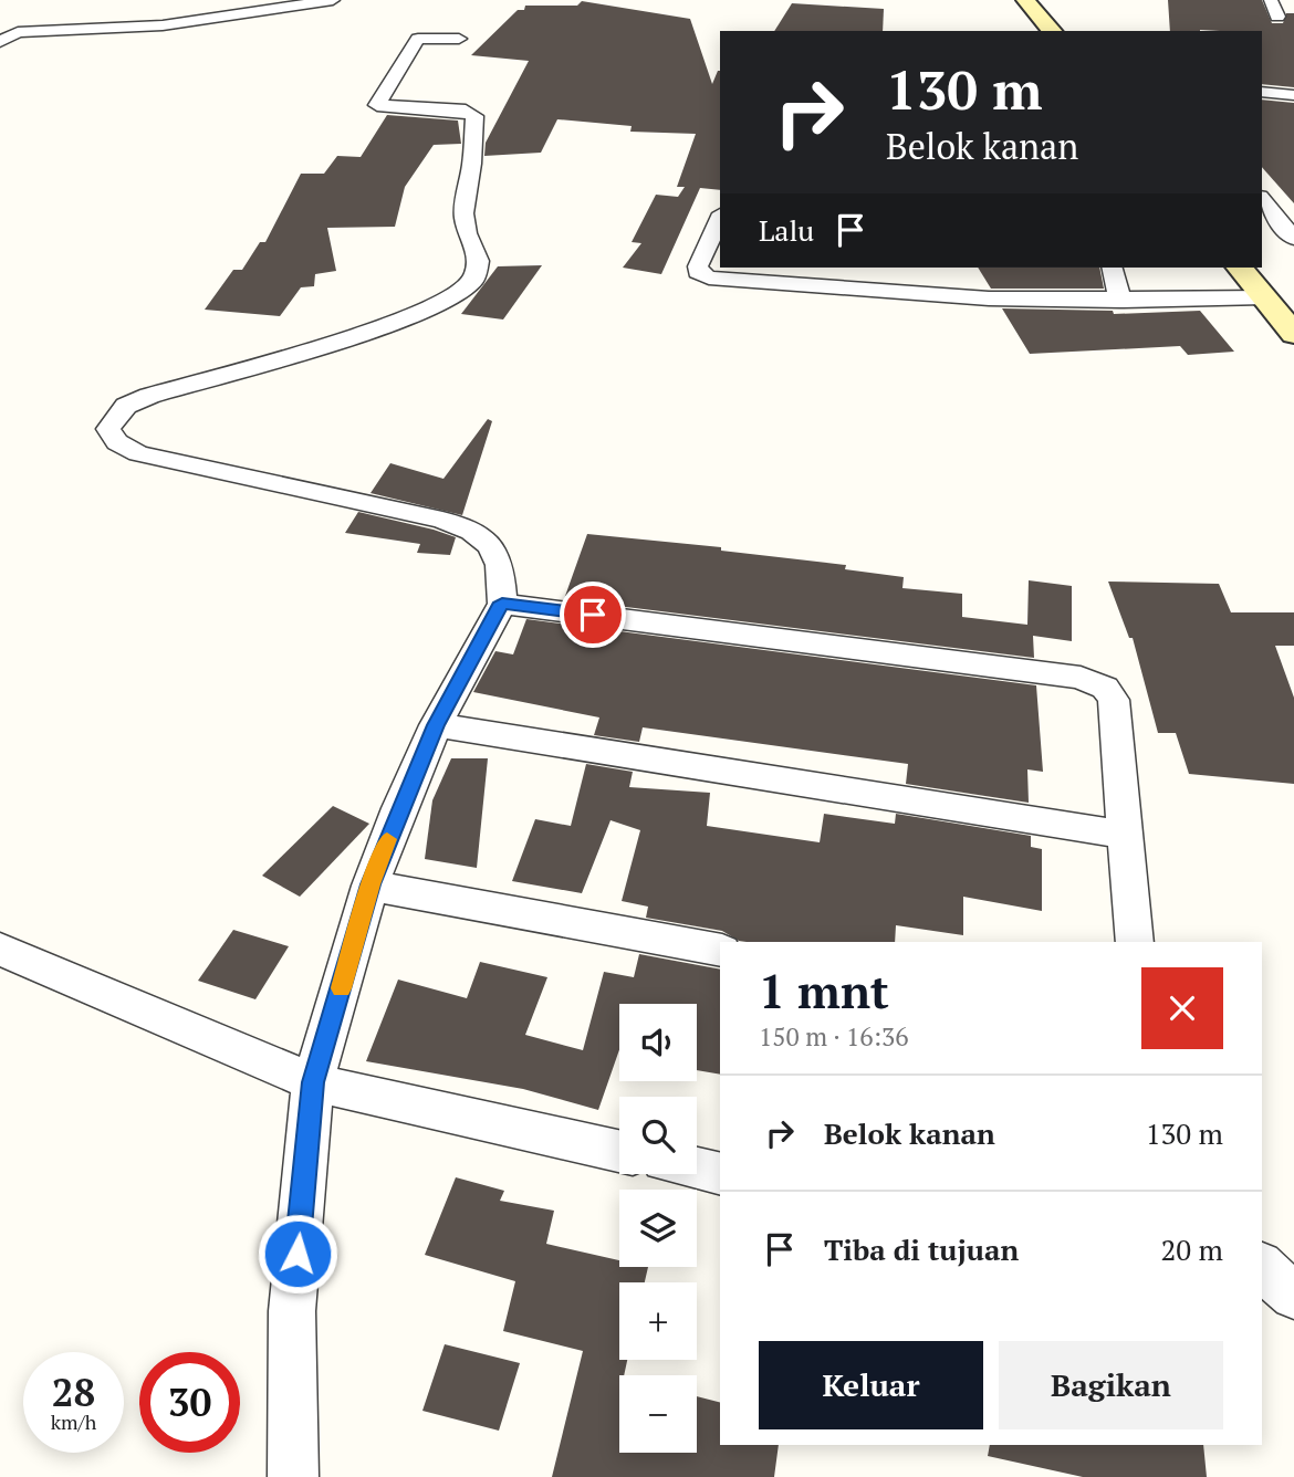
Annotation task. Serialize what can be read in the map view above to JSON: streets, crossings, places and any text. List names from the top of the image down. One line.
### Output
{"page":{"turn":["130 m","Belok kanan"],"then":"Lalu","heading":["1 mnt","150 m · 16:36"],"map_buttons":["+","−"],"list":[{"name":"Belok kanan","value":"130 m"},{"name":"Tiba di tujuan","value":"20 m"}],"buttons":["Keluar","Bagikan"],"speed":"28 km/h","limit":"30"}}
